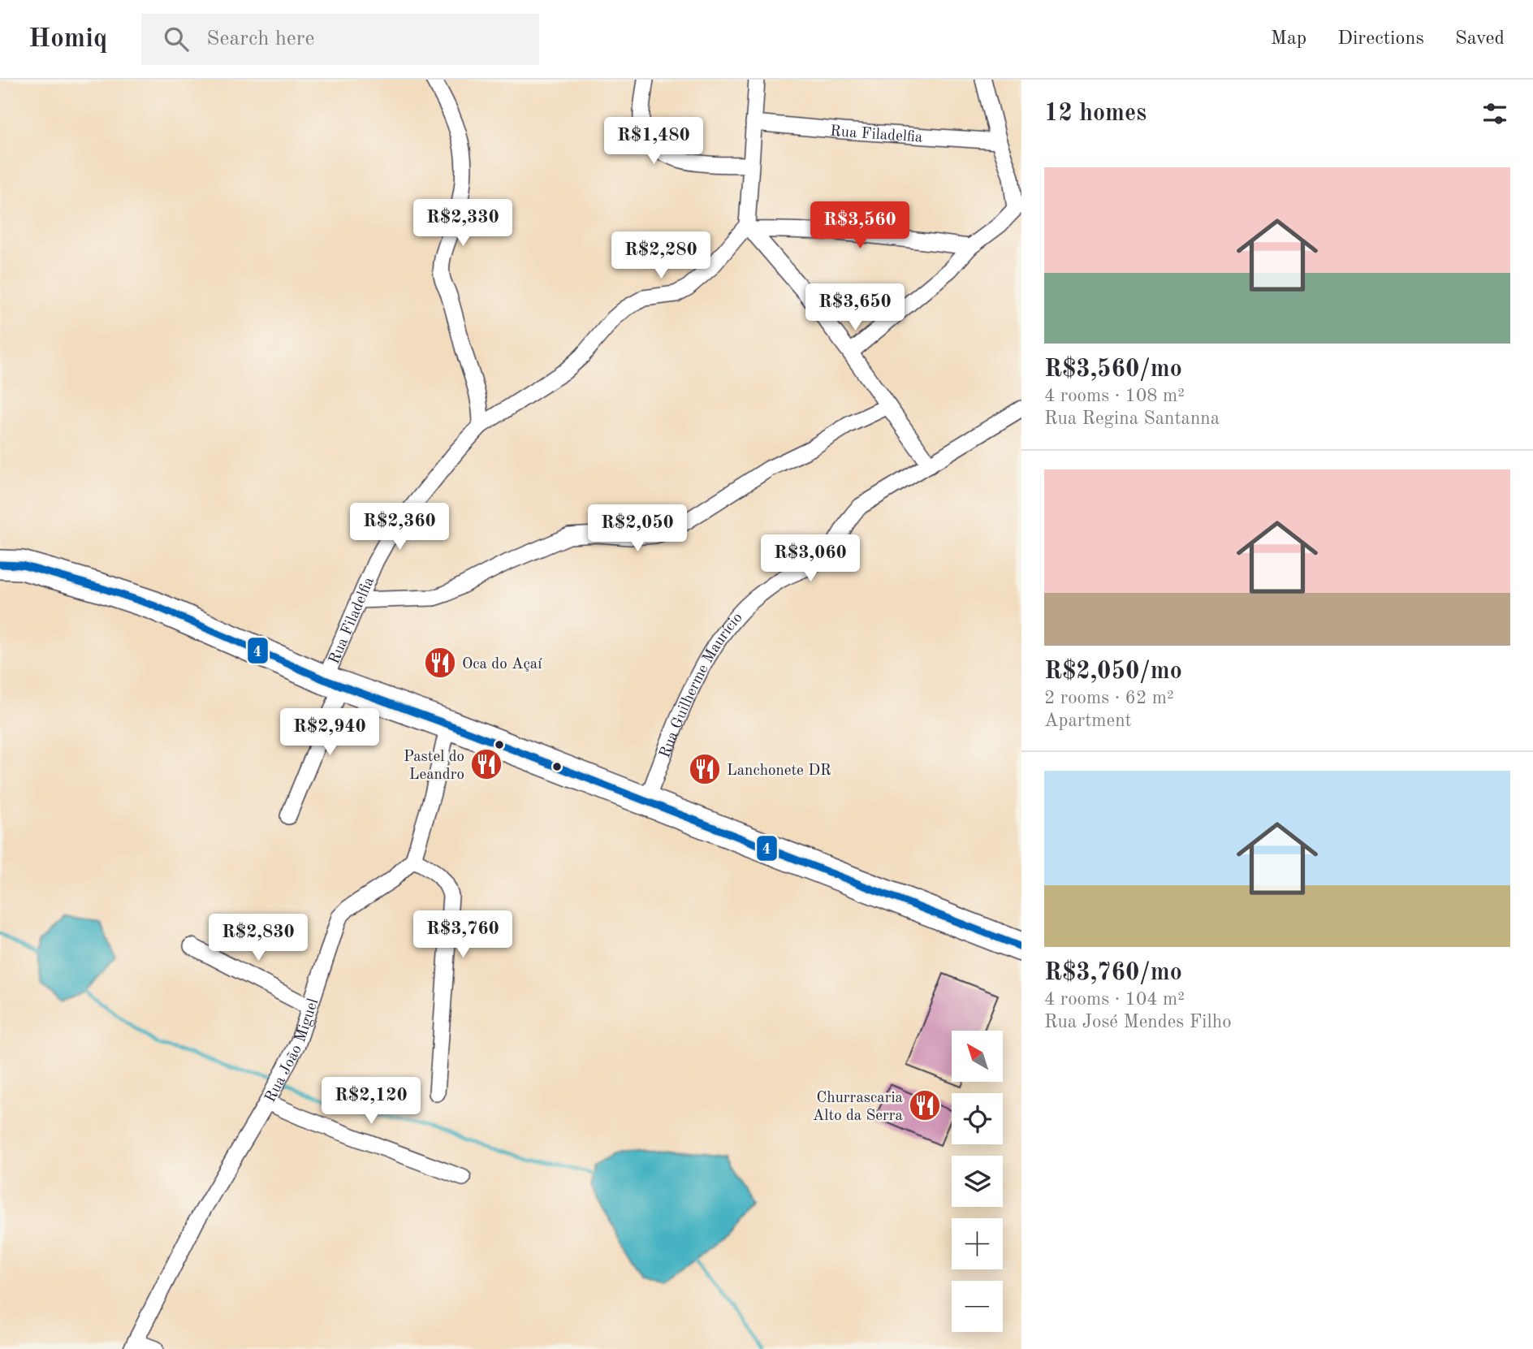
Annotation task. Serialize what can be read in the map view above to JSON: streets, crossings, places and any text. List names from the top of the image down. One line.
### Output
{"streets":{"street":["Rua Filadelfia","Rua Guilherme Maurício","Rua João Miguel"]},"places":{"restaurant":["Oca do Açaí","Pastel do Leandro","Lanchonete DR","Churrascaria Alto da Serra"]},"lines":["transit line 4"],"north":"top left","page":{"header":"Homiq","search":"Search here","nav":["Map","Directions","Saved"],"heading":"12 homes","price":["R$1,480","R$2,330","R$3,560","R$2,280","R$3,650","R$2,360","R$2,050","R$3,060","R$2,940","R$3,760","R$2,830","R$2,120"],"list":[{"name":"R$3,560/mo","note":"4 rooms · 108 m² · Rua Regina Santanna"},{"name":"R$2,050/mo","note":"2 rooms · 62 m² · Apartment"},{"name":"R$3,760/mo","note":"4 rooms · 104 m² · Rua José Mendes Filho"}],"map_buttons":["+","−"]}}
